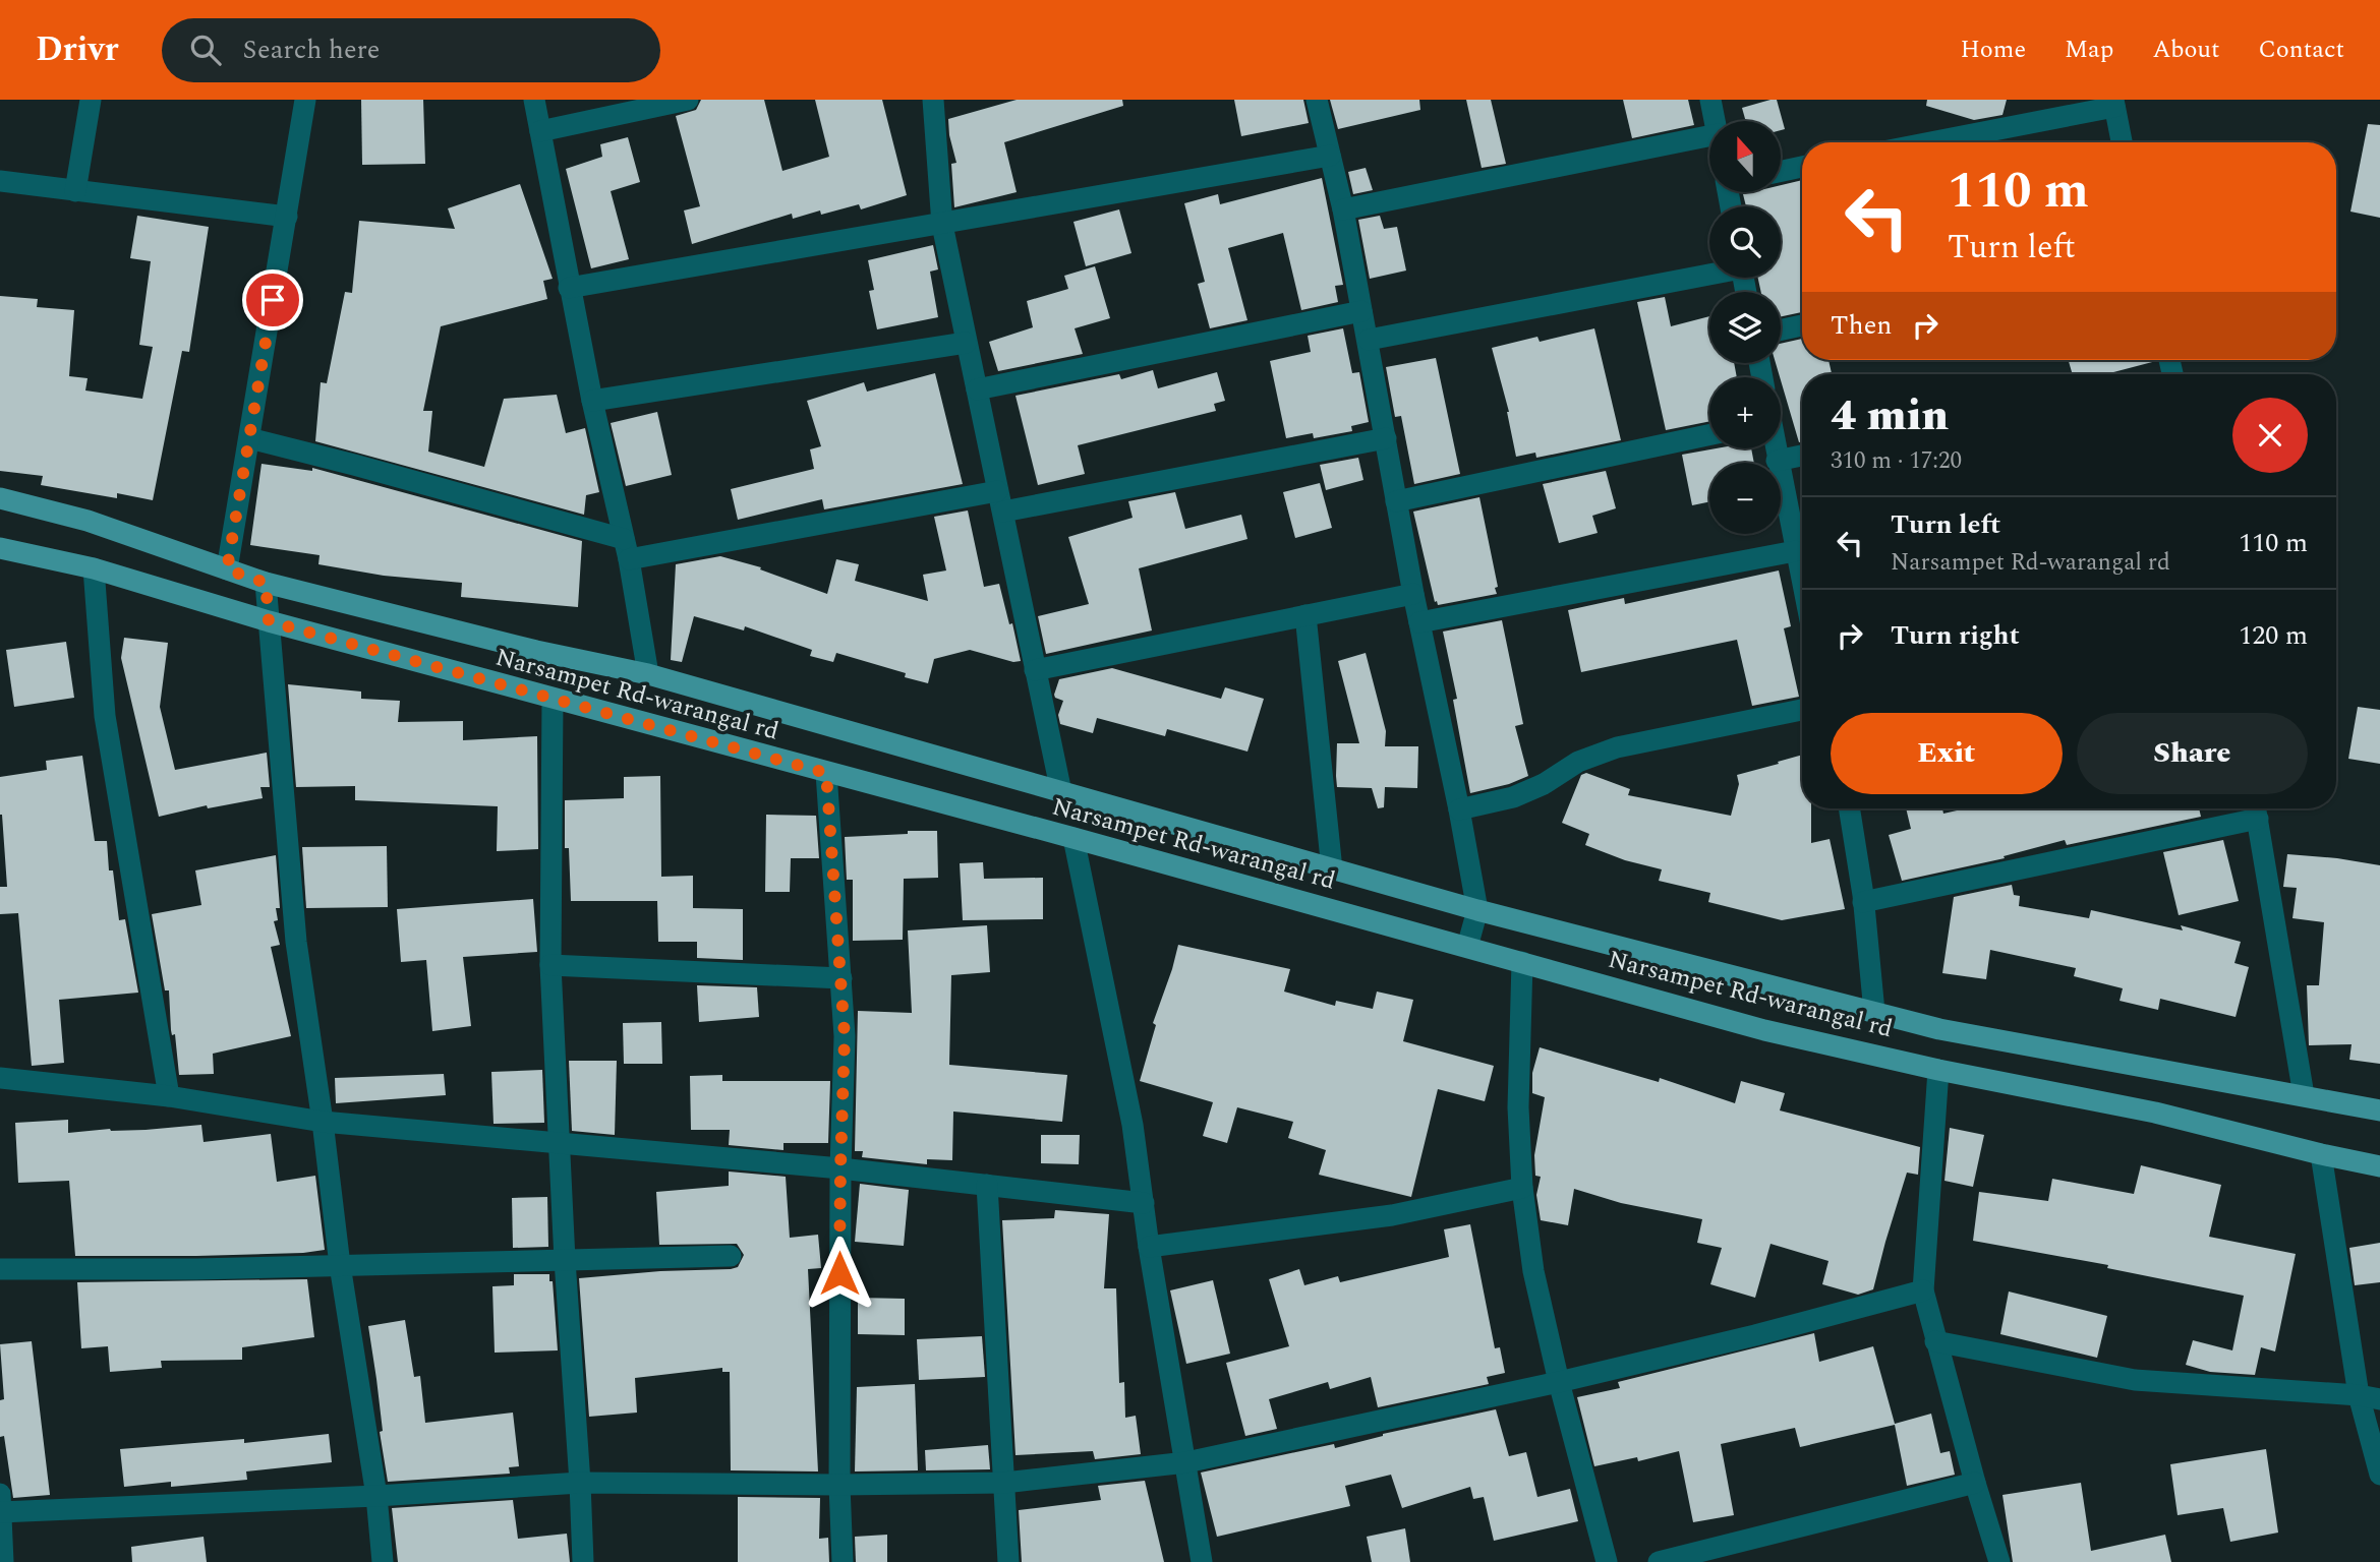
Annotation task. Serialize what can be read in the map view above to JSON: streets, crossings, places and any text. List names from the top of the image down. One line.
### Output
{"streets":{"main road":["Narsampet Rd-warangal rd"]},"north":"top","page":{"header":"Drivr","search":"Search here","nav":["Home","Map","About","Contact"],"map_buttons":["+","−"],"turn":["110 m","Turn left"],"then":"Then","heading":["4 min","310 m · 17:20"],"list":[{"name":"Turn left","note":"Narsampet Rd-warangal rd","value":"110 m"},{"name":"Turn right","value":"120 m"}],"buttons":["Exit","Share"]}}
